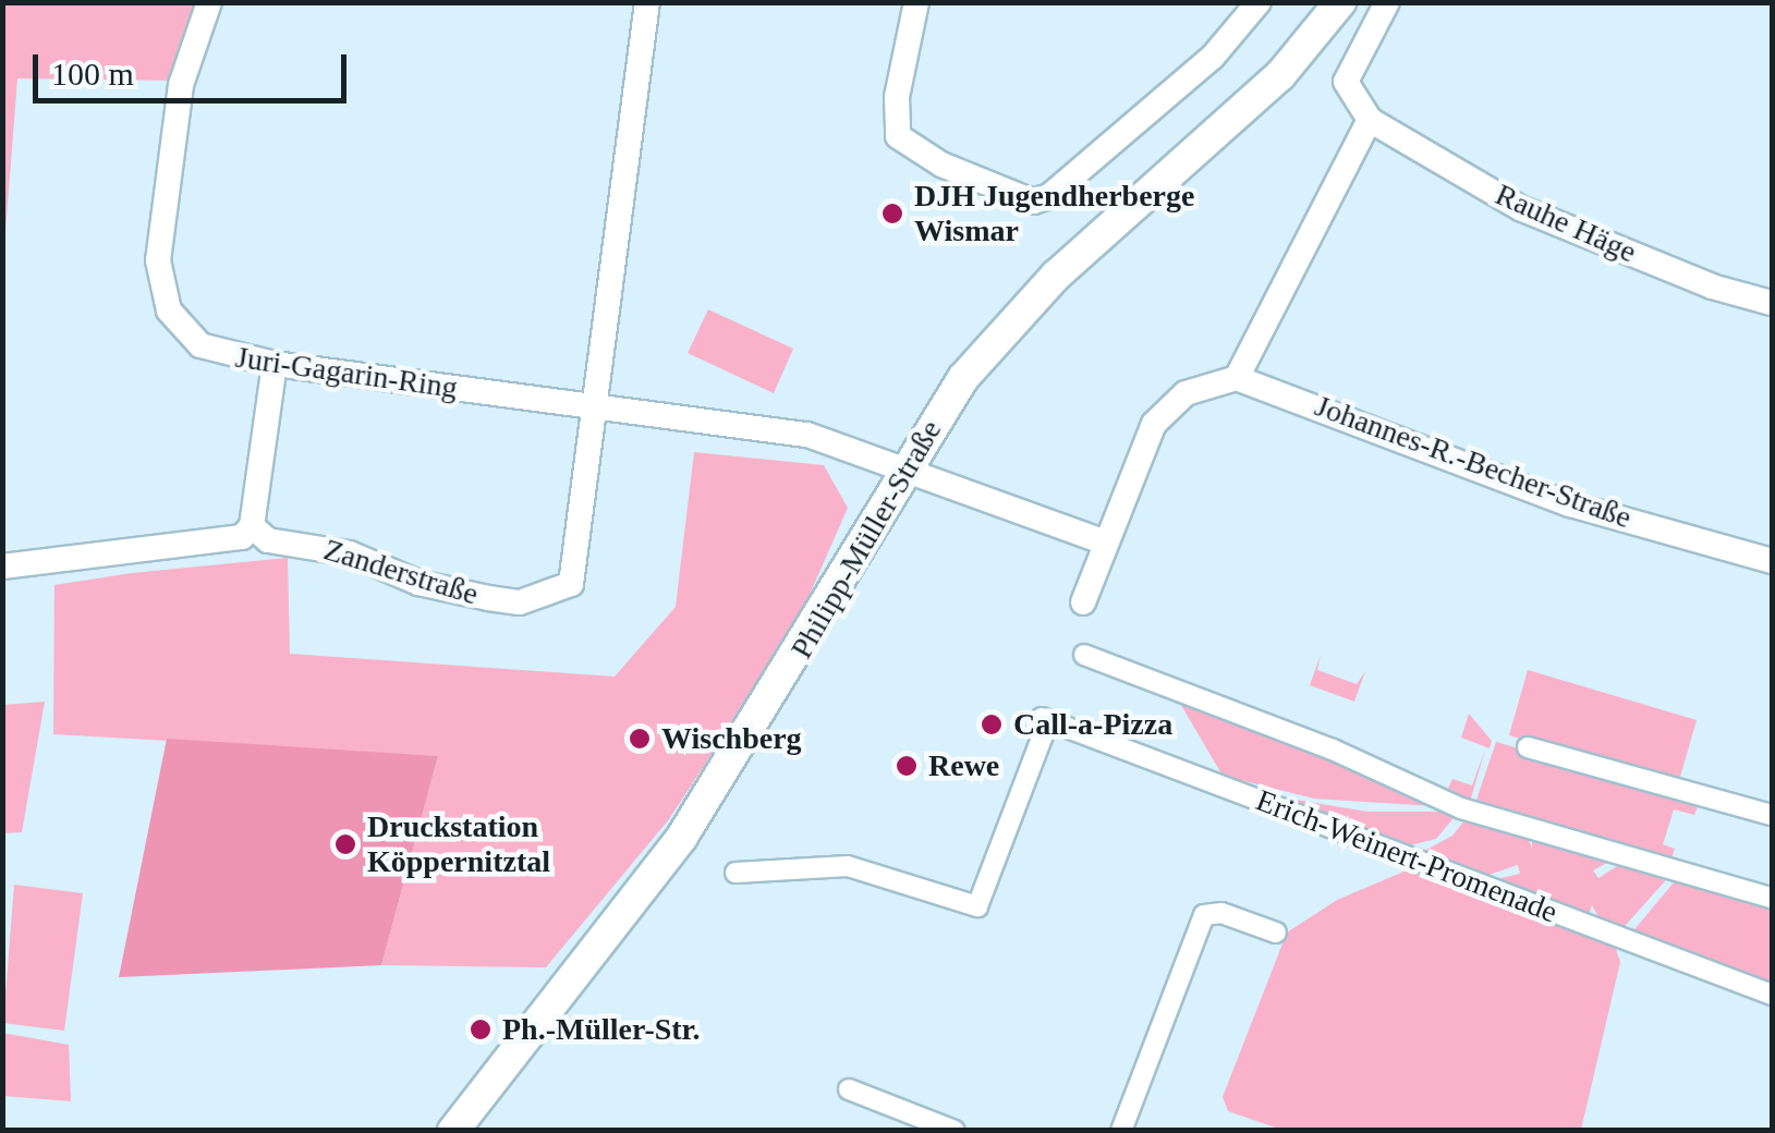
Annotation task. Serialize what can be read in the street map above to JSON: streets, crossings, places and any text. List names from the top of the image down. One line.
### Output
{"streets":{"street":["Rauhe Häge","Juri-Gagarin-Ring","Johannes-R.-Becher-Straße","Philipp-Müller-Straße","Zanderstraße","Erich-Weinert-Promenade"]},"crossings":[["Juri-Gagarin-Ring","Philipp-Müller-Straße"],["Juri-Gagarin-Ring","Zanderstraße"]],"places":["DJH Jugendherberge Wismar","Call-a-Pizza","Wischberg","Rewe","Druckstation Köppernitztal","Ph.-Müller-Str."],"scale_bar":"100 m"}
